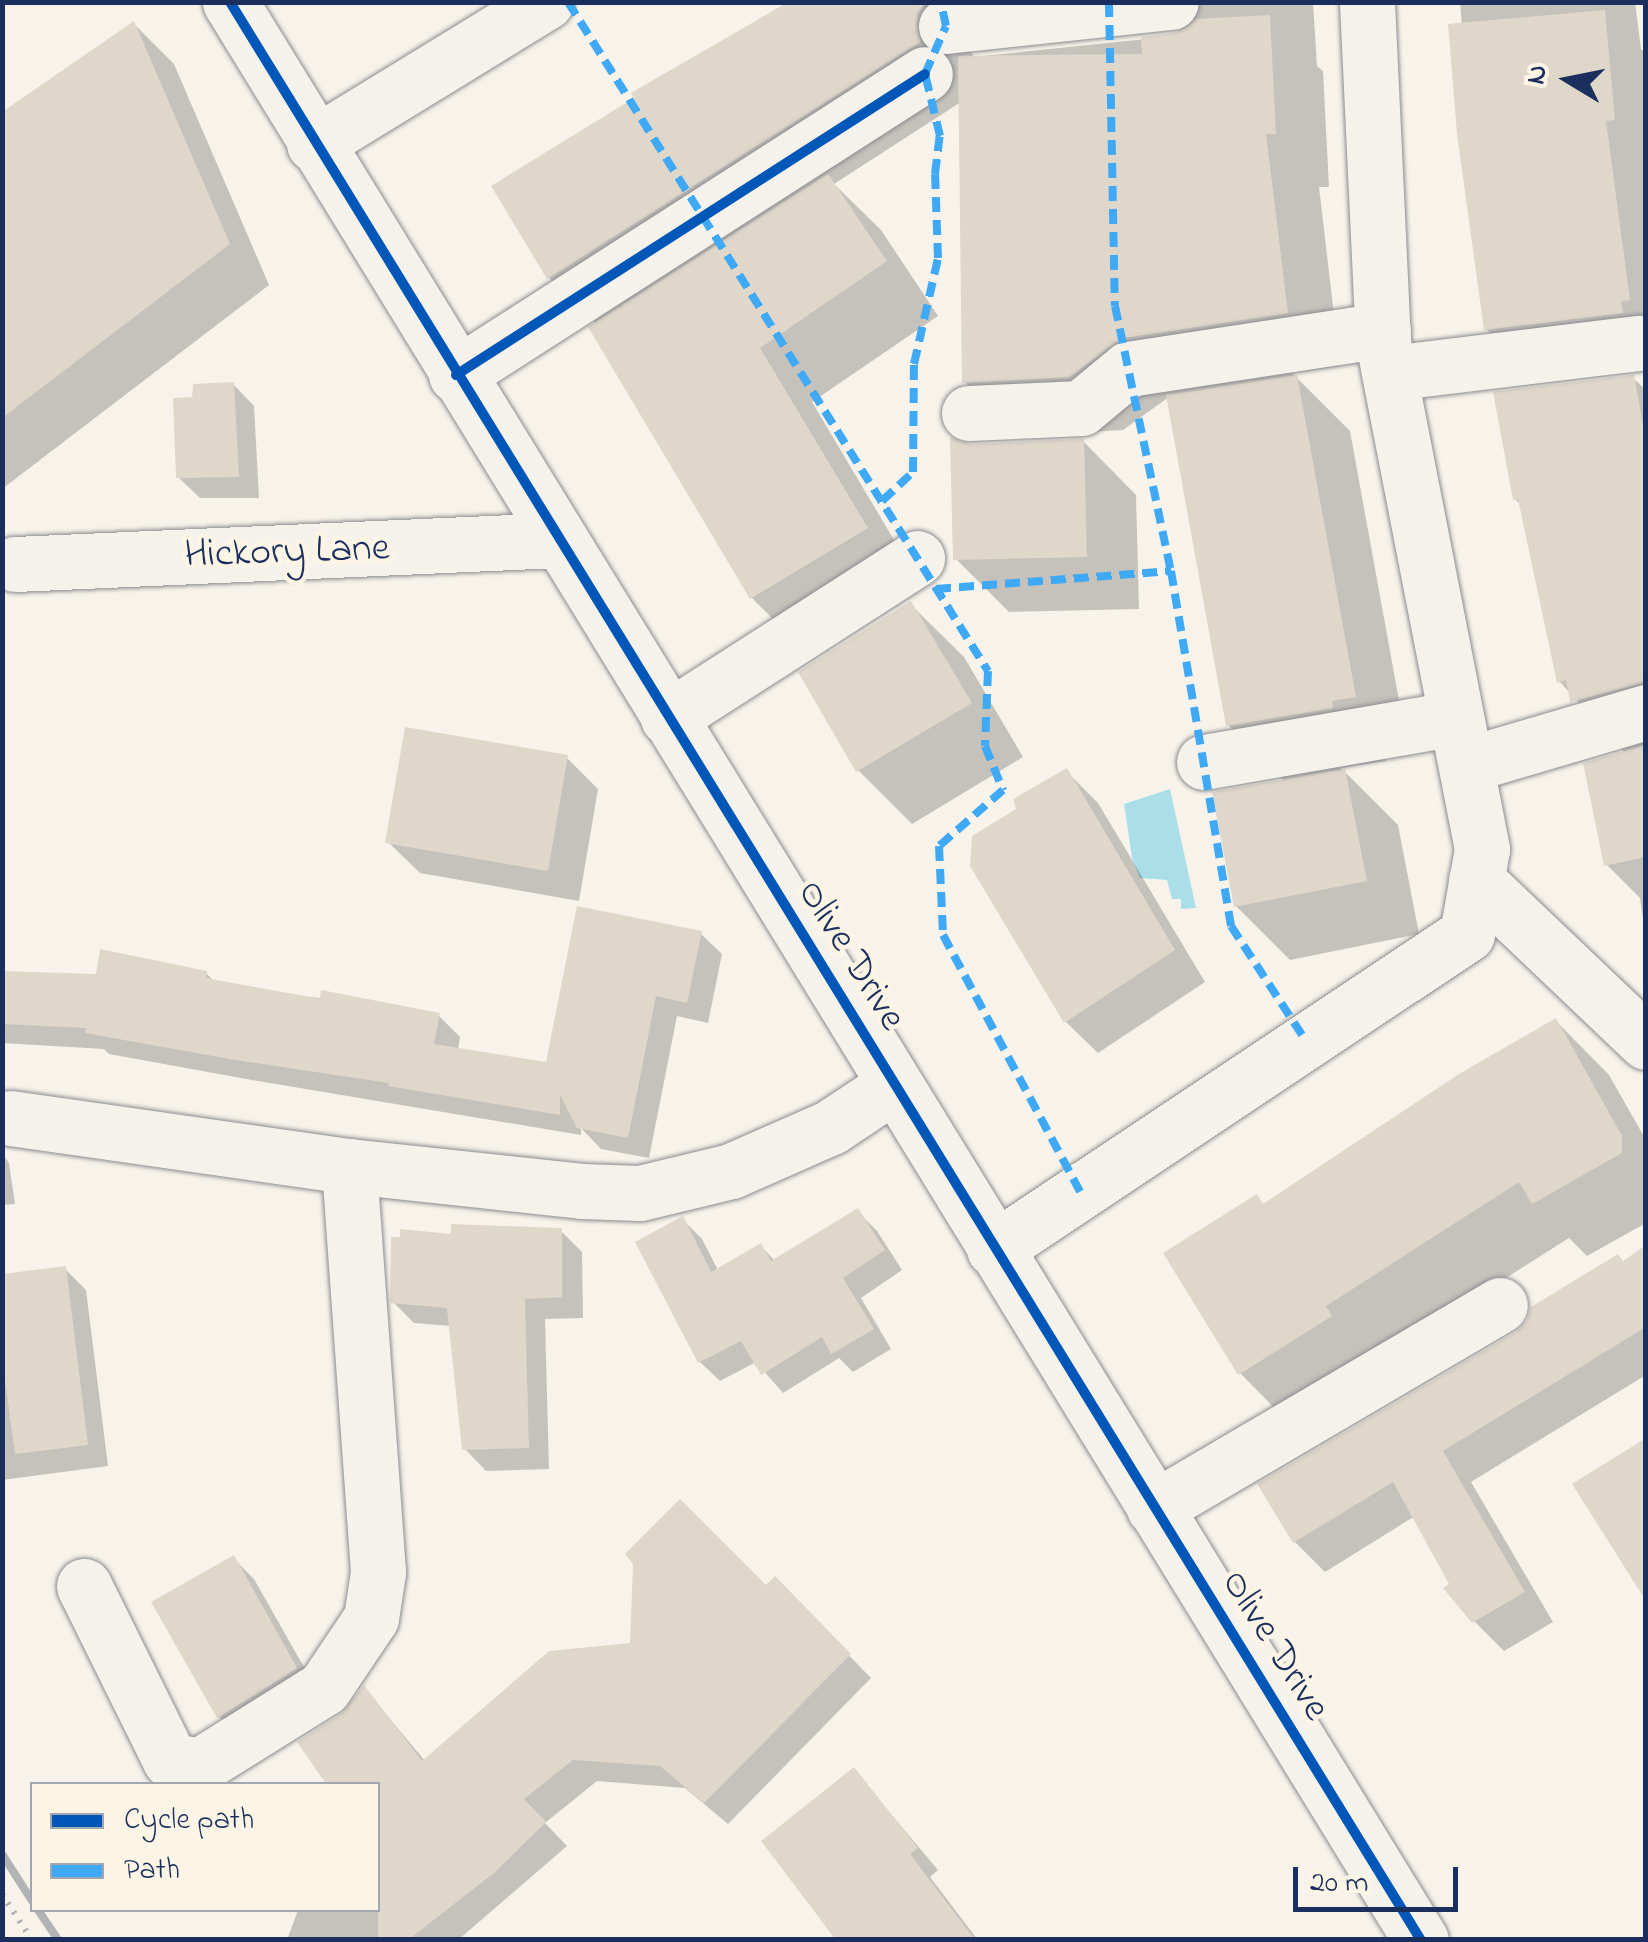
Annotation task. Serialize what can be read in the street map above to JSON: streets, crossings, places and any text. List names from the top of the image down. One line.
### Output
{"streets":{"street":["Hickory Lane","Olive Drive"]},"crossings":[["Hickory Lane","Olive Drive"]],"legend":["Cycle path","Path"],"scale_bar":"20 m","north":"left"}
